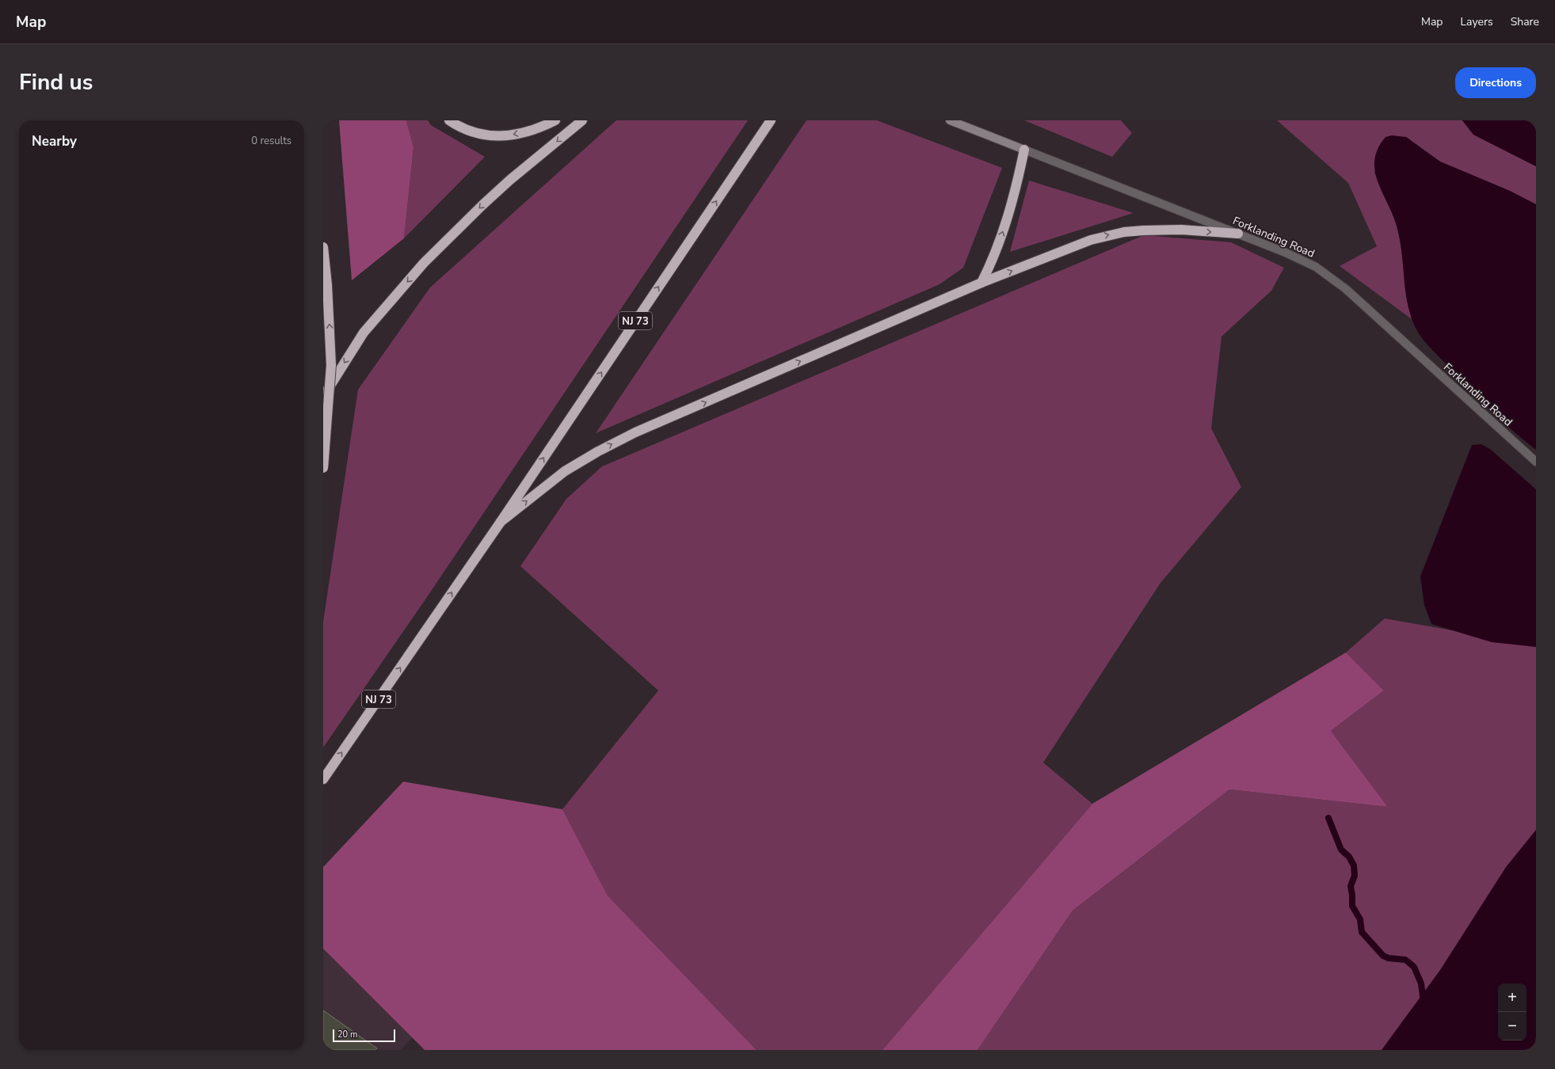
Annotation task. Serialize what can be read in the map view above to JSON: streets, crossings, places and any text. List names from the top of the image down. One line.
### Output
{"streets":{"highway":["NJ 73"],"street":["Forklanding Road"]},"scale_bar":"20 m","page":{"header":"Map","nav":["Map","Layers","Share"],"title":"Find us","buttons":"Directions","heading":["Nearby","0 results"],"map_buttons":["+","−"],"scale":"20 m"}}
